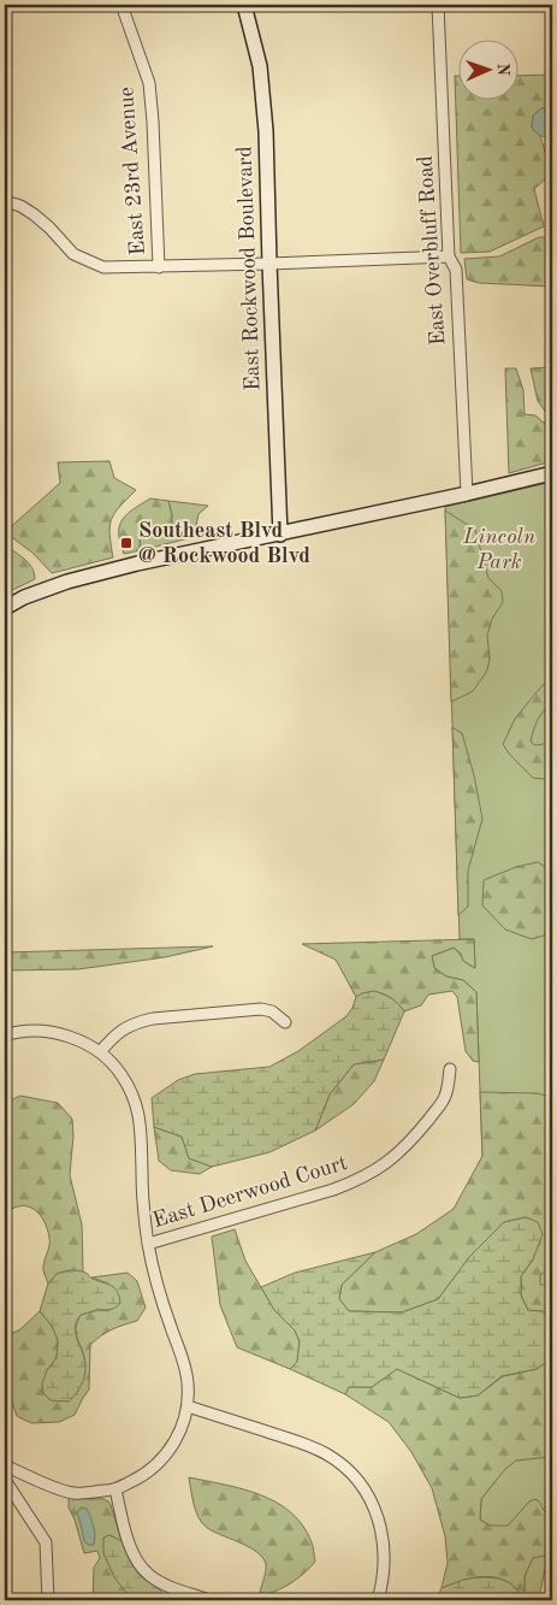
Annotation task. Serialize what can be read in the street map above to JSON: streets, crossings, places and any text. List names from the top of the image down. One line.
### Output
{"streets":{"main road":["East Rockwood Boulevard"],"street":["East 23rd Avenue","East Overbluff Road","East Deerwood Court"]},"parks":["Lincoln Park"],"places":{"transit":["Southeast Blvd @ Rockwood Blvd"]},"north":"right"}
